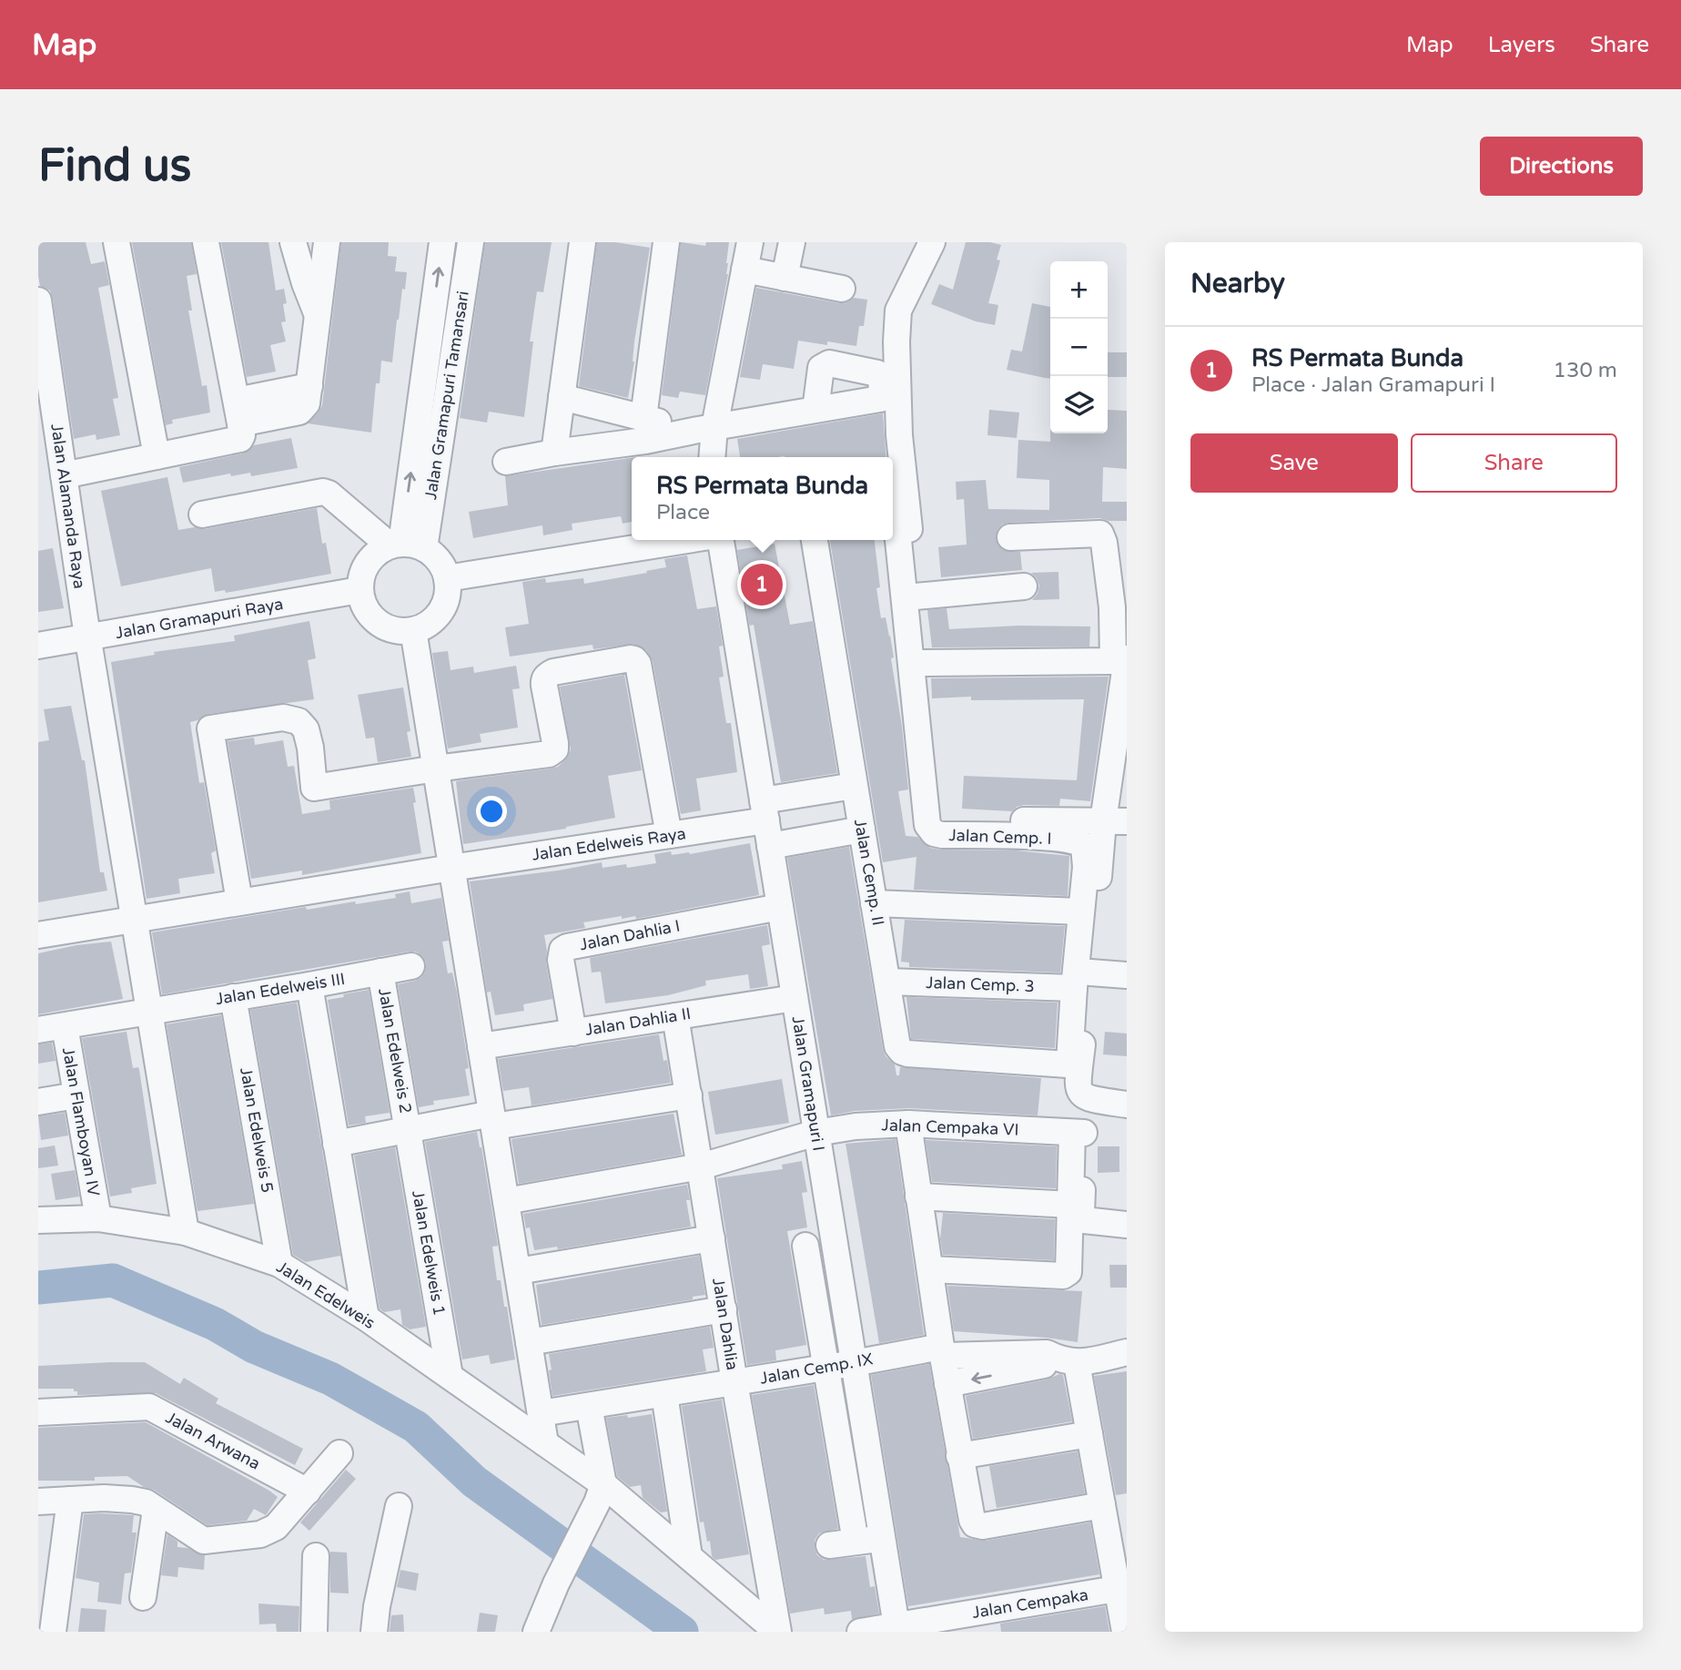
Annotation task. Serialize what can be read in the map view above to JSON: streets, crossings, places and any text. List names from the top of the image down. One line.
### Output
{"streets":{"street":["Jalan Gramapuri Tamansari","Jalan Alamanda Raya","Jalan Gramapuri Raya","Jalan Cemp. I","Jalan Edelweis Raya","Jalan Cemp. II","Jalan Dahlia I","Jalan Cemp. 3","Jalan Edelweis III","Jalan Dahlia II","Jalan Edelweis 2","Jalan Gramapuri I","Jalan Flamboyan IV","Jalan Cempaka VI","Jalan Edelweis 5","Jalan Edelweis 1","Jalan Edelweis","Jalan Dahlia","Jalan Cemp. IX","Jalan Arwana","Jalan Cempaka"]},"crossings":[["Jalan Gramapuri Tamansari","Jalan Gramapuri Raya"],["Jalan Alamanda Raya","Jalan Gramapuri Raya"],["Jalan Alamanda Raya","Jalan Edelweis Raya"],["Jalan Alamanda Raya","Jalan Edelweis III"],["Jalan Alamanda Raya","Jalan Edelweis"],["Jalan Cemp. I","Jalan Cemp. II"],["Jalan Cemp. I","Jalan Cemp. 3"],["Jalan Edelweis Raya","Jalan Cemp. II"],["Jalan Edelweis Raya","Jalan Gramapuri I"],["Jalan Cemp. II","Jalan Cemp. 3"],["Jalan Dahlia I","Jalan Dahlia II"],["Jalan Dahlia I","Jalan Gramapuri I"],["Jalan Edelweis III","Jalan Edelweis 2"],["Jalan Edelweis III","Jalan Edelweis 5"],["Jalan Dahlia II","Jalan Gramapuri I"],["Jalan Dahlia II","Jalan Dahlia"],["Jalan Edelweis 2","Jalan Edelweis 1"],["Jalan Gramapuri I","Jalan Cempaka VI"],["Jalan Gramapuri I","Jalan Cemp. IX"],["Jalan Gramapuri I","Jalan Cempaka"],["Jalan Flamboyan IV","Jalan Edelweis"],["Jalan Cempaka VI","Jalan Dahlia"],["Jalan Edelweis 5","Jalan Edelweis"],["Jalan Edelweis 1","Jalan Edelweis"],["Jalan Edelweis","Jalan Dahlia"],["Jalan Dahlia","Jalan Cemp. IX"]],"page":{"header":"Map","nav":["Map","Layers","Share"],"buttons":["Directions",["Save","Share"]],"title":"Find us","heading":"Nearby","map_buttons":["+","−"],"list":[{"mark":"1","name":"RS Permata Bunda","note":"Place · Jalan Gramapuri I","value":"130 m"}],"popup":["RS Permata Bunda","Place"],"pins":"1"}}
